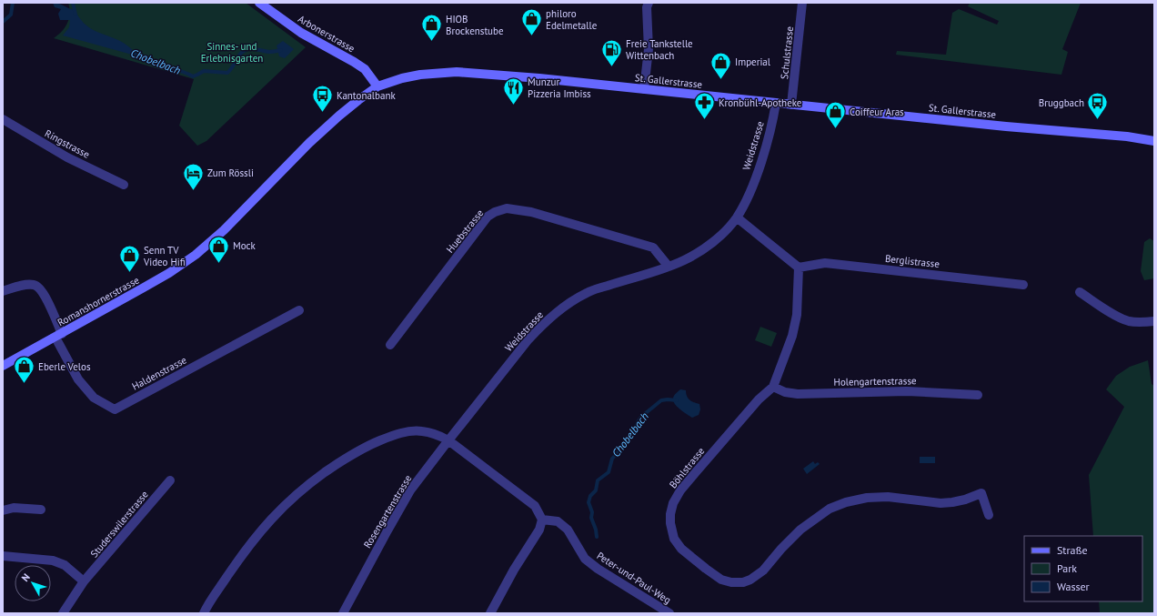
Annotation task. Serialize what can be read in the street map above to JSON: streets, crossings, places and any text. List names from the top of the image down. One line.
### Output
{"streets":{"main road":["Arbonerstrasse","St. Gallerstrasse","Romanshornerstrasse"],"street":["Schulstrasse","Ringstrasse","Weidstrasse","Huebstrasse","Berglistrasse","Haldenstrasse","Holengartenstrasse","Böhlstrasse","Rosengartenstrasse","Studerswilerstrasse","Peter-und-Paul-Weg"]},"crossings":[["Arbonerstrasse","St. Gallerstrasse"],["Arbonerstrasse","Romanshornerstrasse"],["Schulstrasse","St. Gallerstrasse"],["St. Gallerstrasse","Weidstrasse"],["St. Gallerstrasse","Romanshornerstrasse"],["Weidstrasse","Huebstrasse"],["Weidstrasse","Rosengartenstrasse"],["Romanshornerstrasse","Haldenstrasse"],["Holengartenstrasse","Böhlstrasse"]],"water":["Chobelbach"],"parks":["Sinnes- und Erlebnisgarten"],"places":{"shop":["philoro Edelmetalle","HIOB Brockenstube","Imperial","Coiffeur Aras","Mock","Senn TV Video Hifi","Eberle Velos"],"fuel station":["Freie Tankstelle Wittenbach"],"restaurant":["Munzur Pizzeria Imbiss"],"bus stop":["Kantonalbank","Bruggbach"],"pharmacy":["Kronbühl-Apotheke"],"hotel":["Zum Rössli"]},"legend":["Straße","Park","Wasser"],"north":"top left"}
